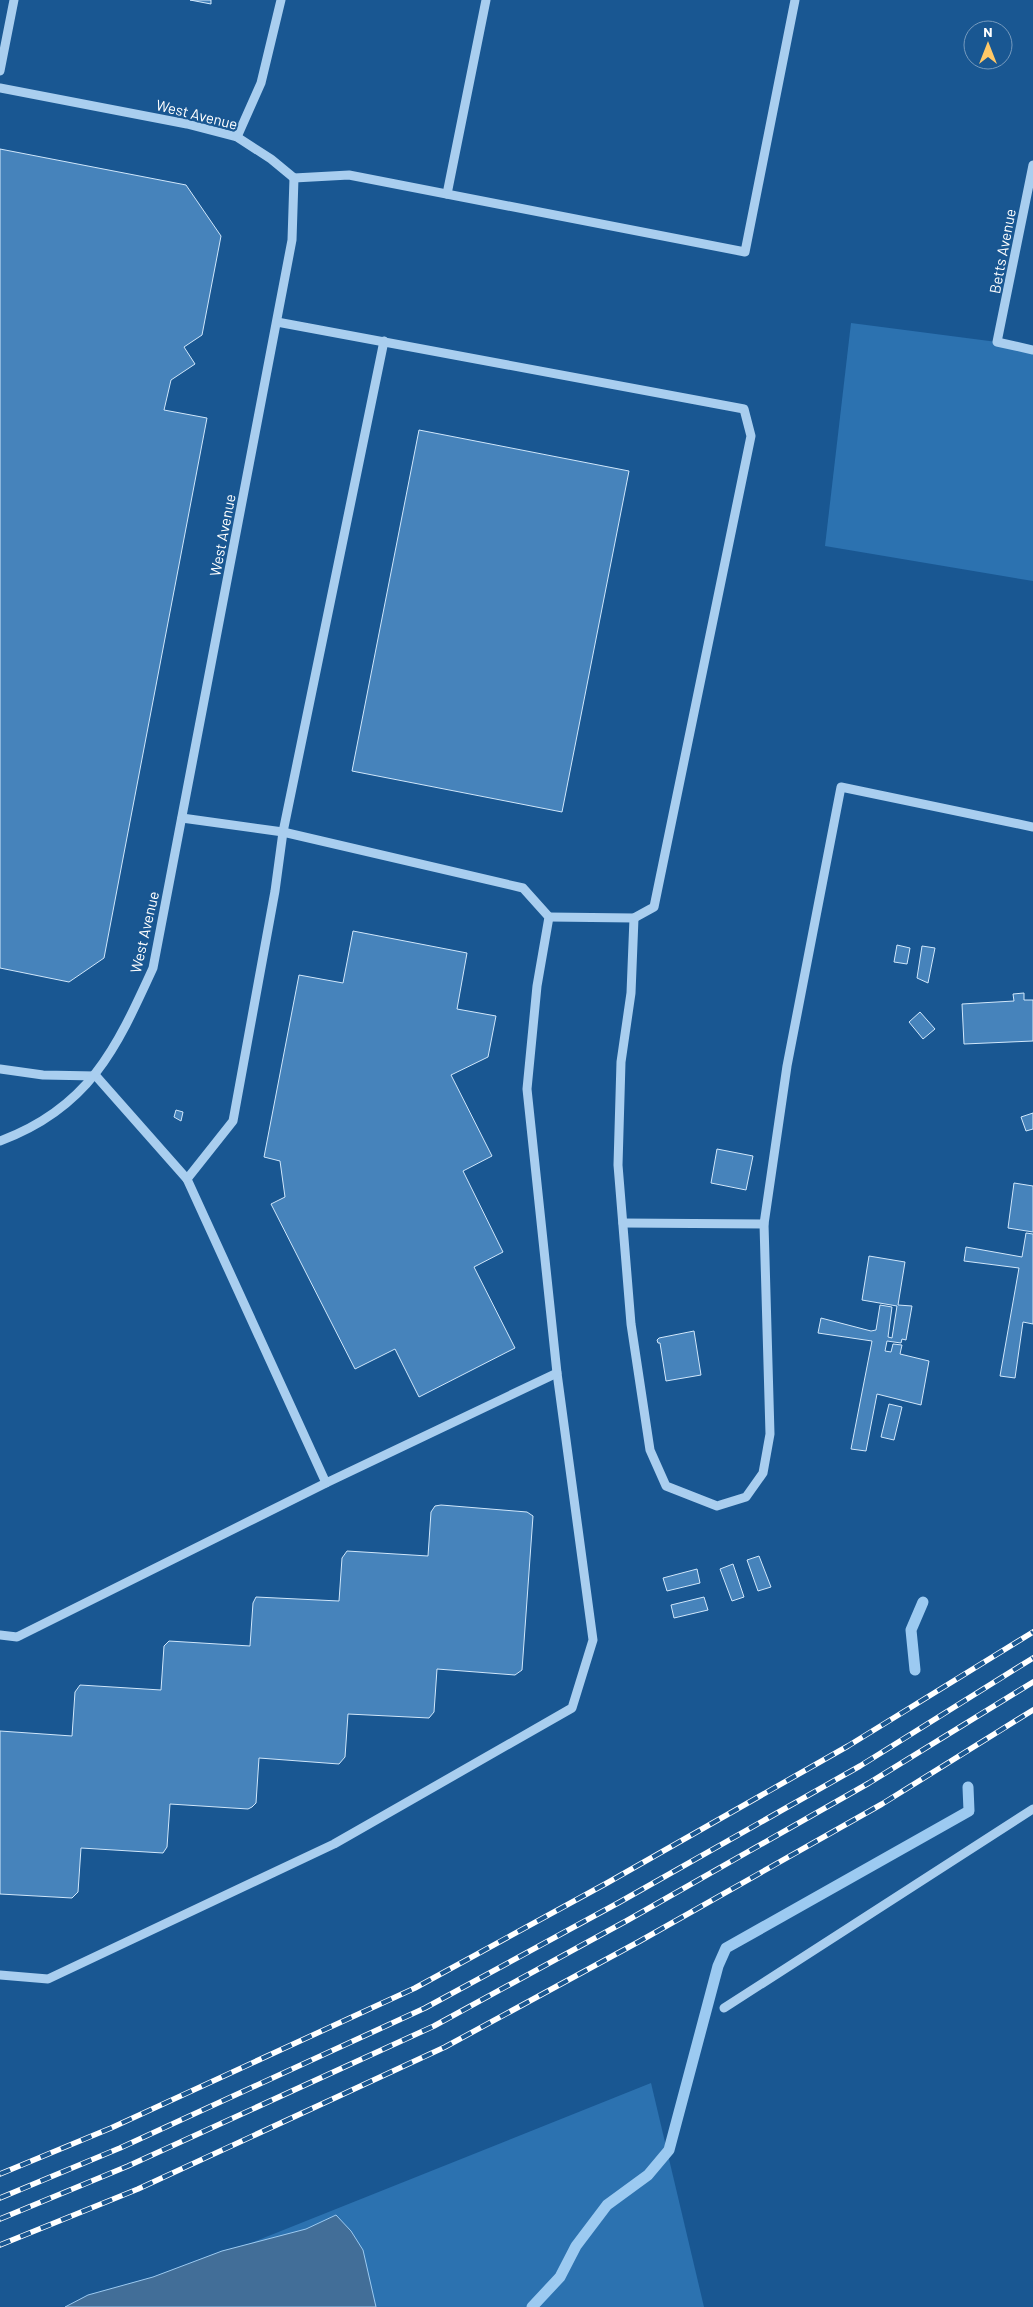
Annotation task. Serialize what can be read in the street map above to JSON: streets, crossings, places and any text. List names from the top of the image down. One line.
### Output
{"streets":{"street":["West Avenue","Betts Avenue"]},"north":"top"}
